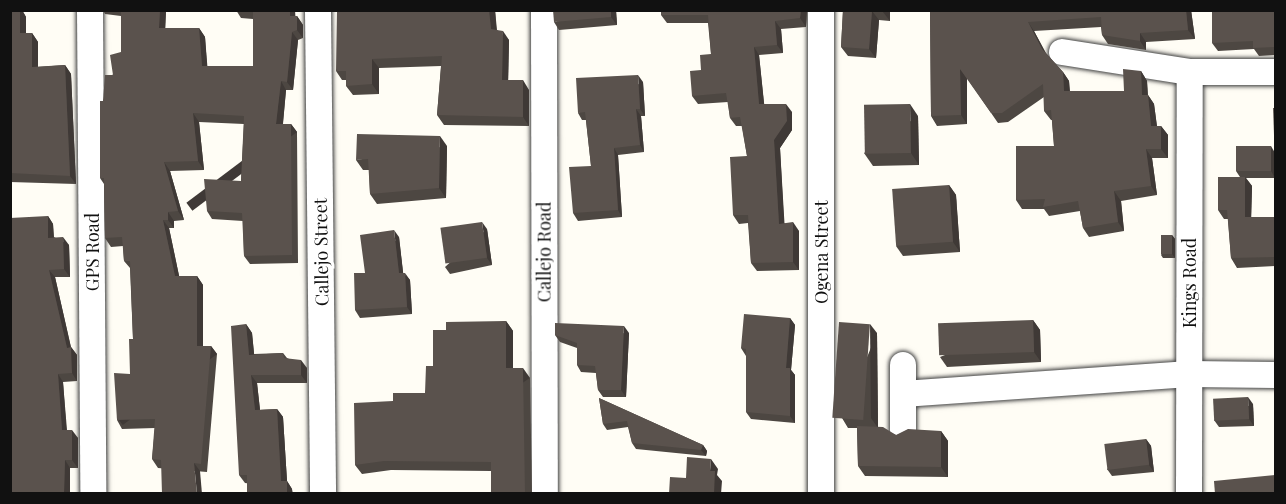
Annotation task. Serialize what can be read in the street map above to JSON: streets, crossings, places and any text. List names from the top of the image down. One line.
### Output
{"streets":{"street":["GPS Road","Callejo Street","Callejo Road","Ogena Street","Kings Road"]}}
